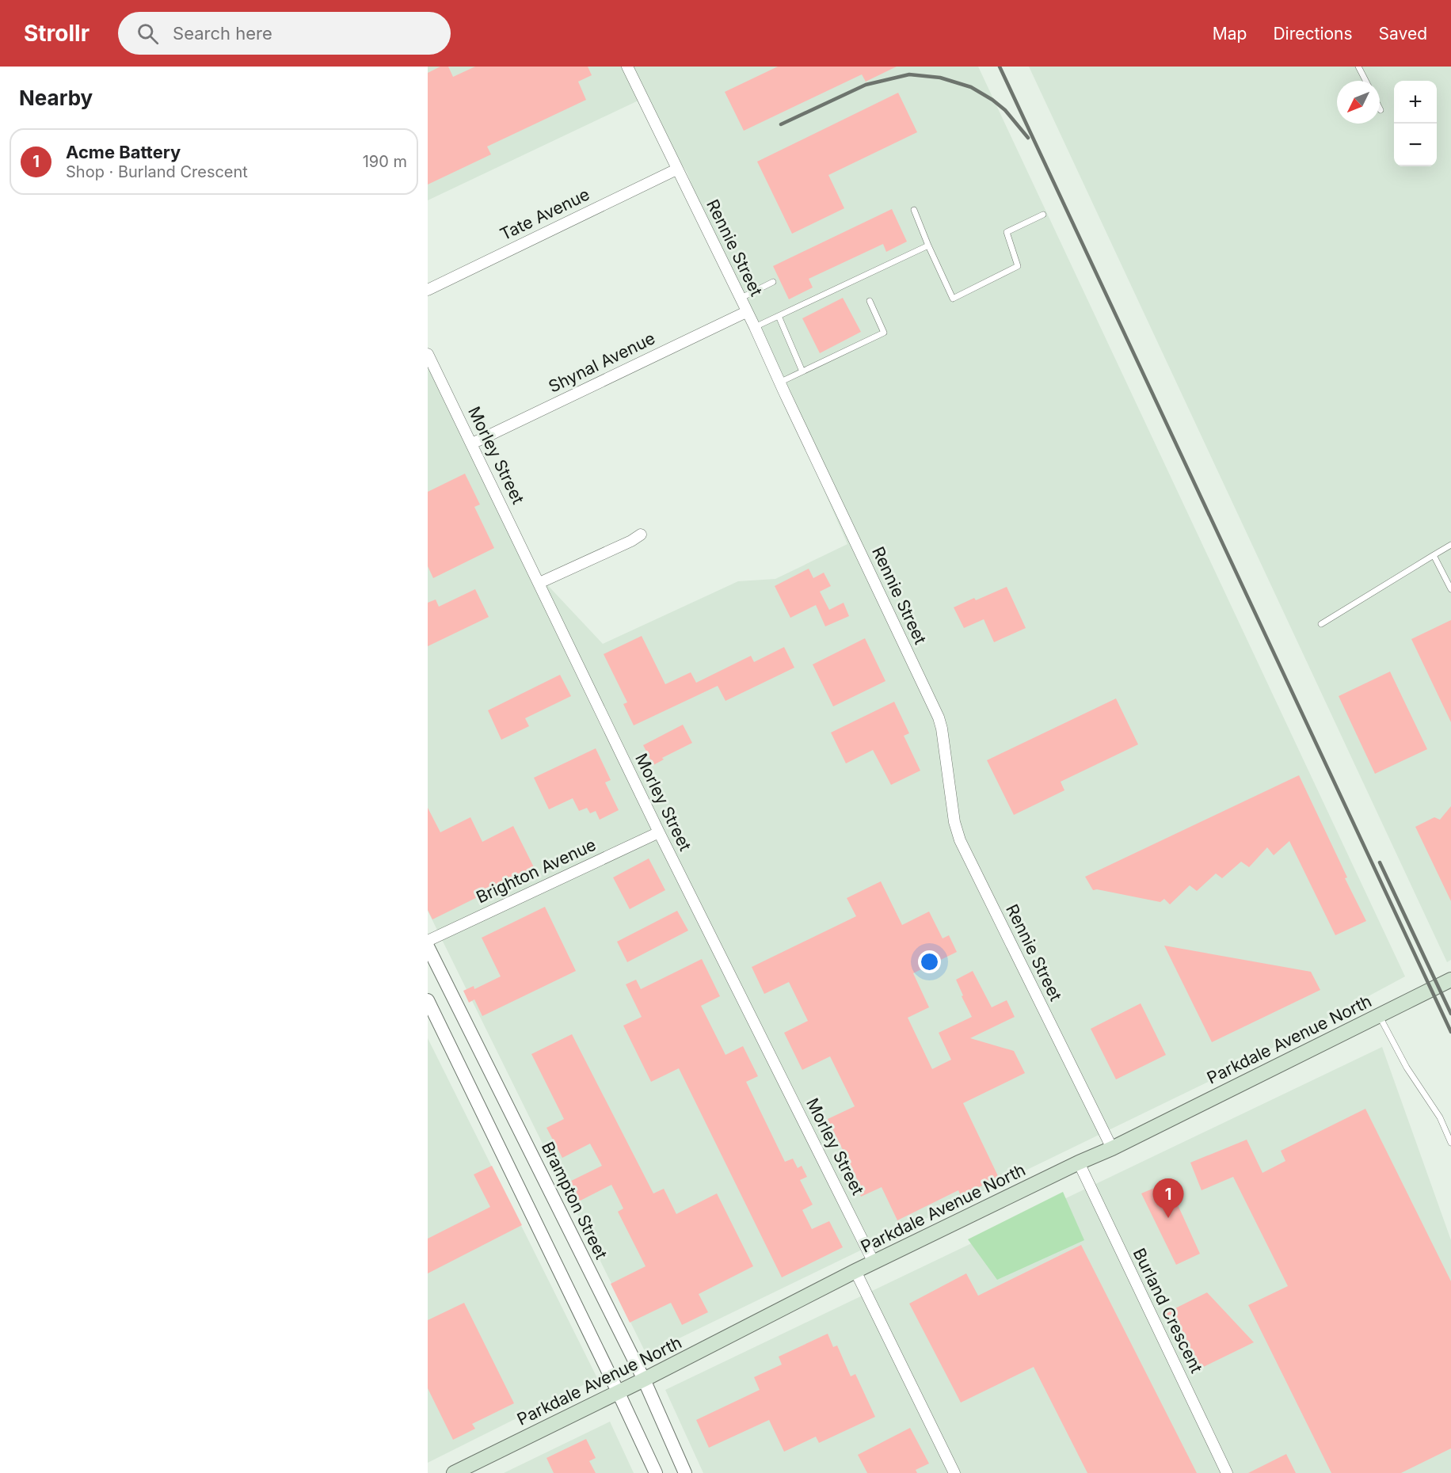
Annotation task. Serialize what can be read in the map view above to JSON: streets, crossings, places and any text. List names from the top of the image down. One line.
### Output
{"streets":{"main road":["Parkdale Avenue North"],"street":["Tate Avenue","Rennie Street","Shynal Avenue","Morley Street","Brighton Avenue","Brampton Street","Burland Crescent"]},"crossings":[["Tate Avenue","Rennie Street"],["Rennie Street","Shynal Avenue"],["Rennie Street","Parkdale Avenue North"],["Shynal Avenue","Morley Street"],["Morley Street","Brighton Avenue"],["Morley Street","Parkdale Avenue North"],["Parkdale Avenue North","Brampton Street"],["Parkdale Avenue North","Burland Crescent"]],"north":"bottom left","page":{"header":"Strollr","search":"Search here","nav":["Map","Directions","Saved"],"heading":"Nearby","map_buttons":["+","−"],"list":[{"mark":"1","name":"Acme Battery","note":"Shop · Burland Crescent","value":"190 m"}],"pins":"1"}}
